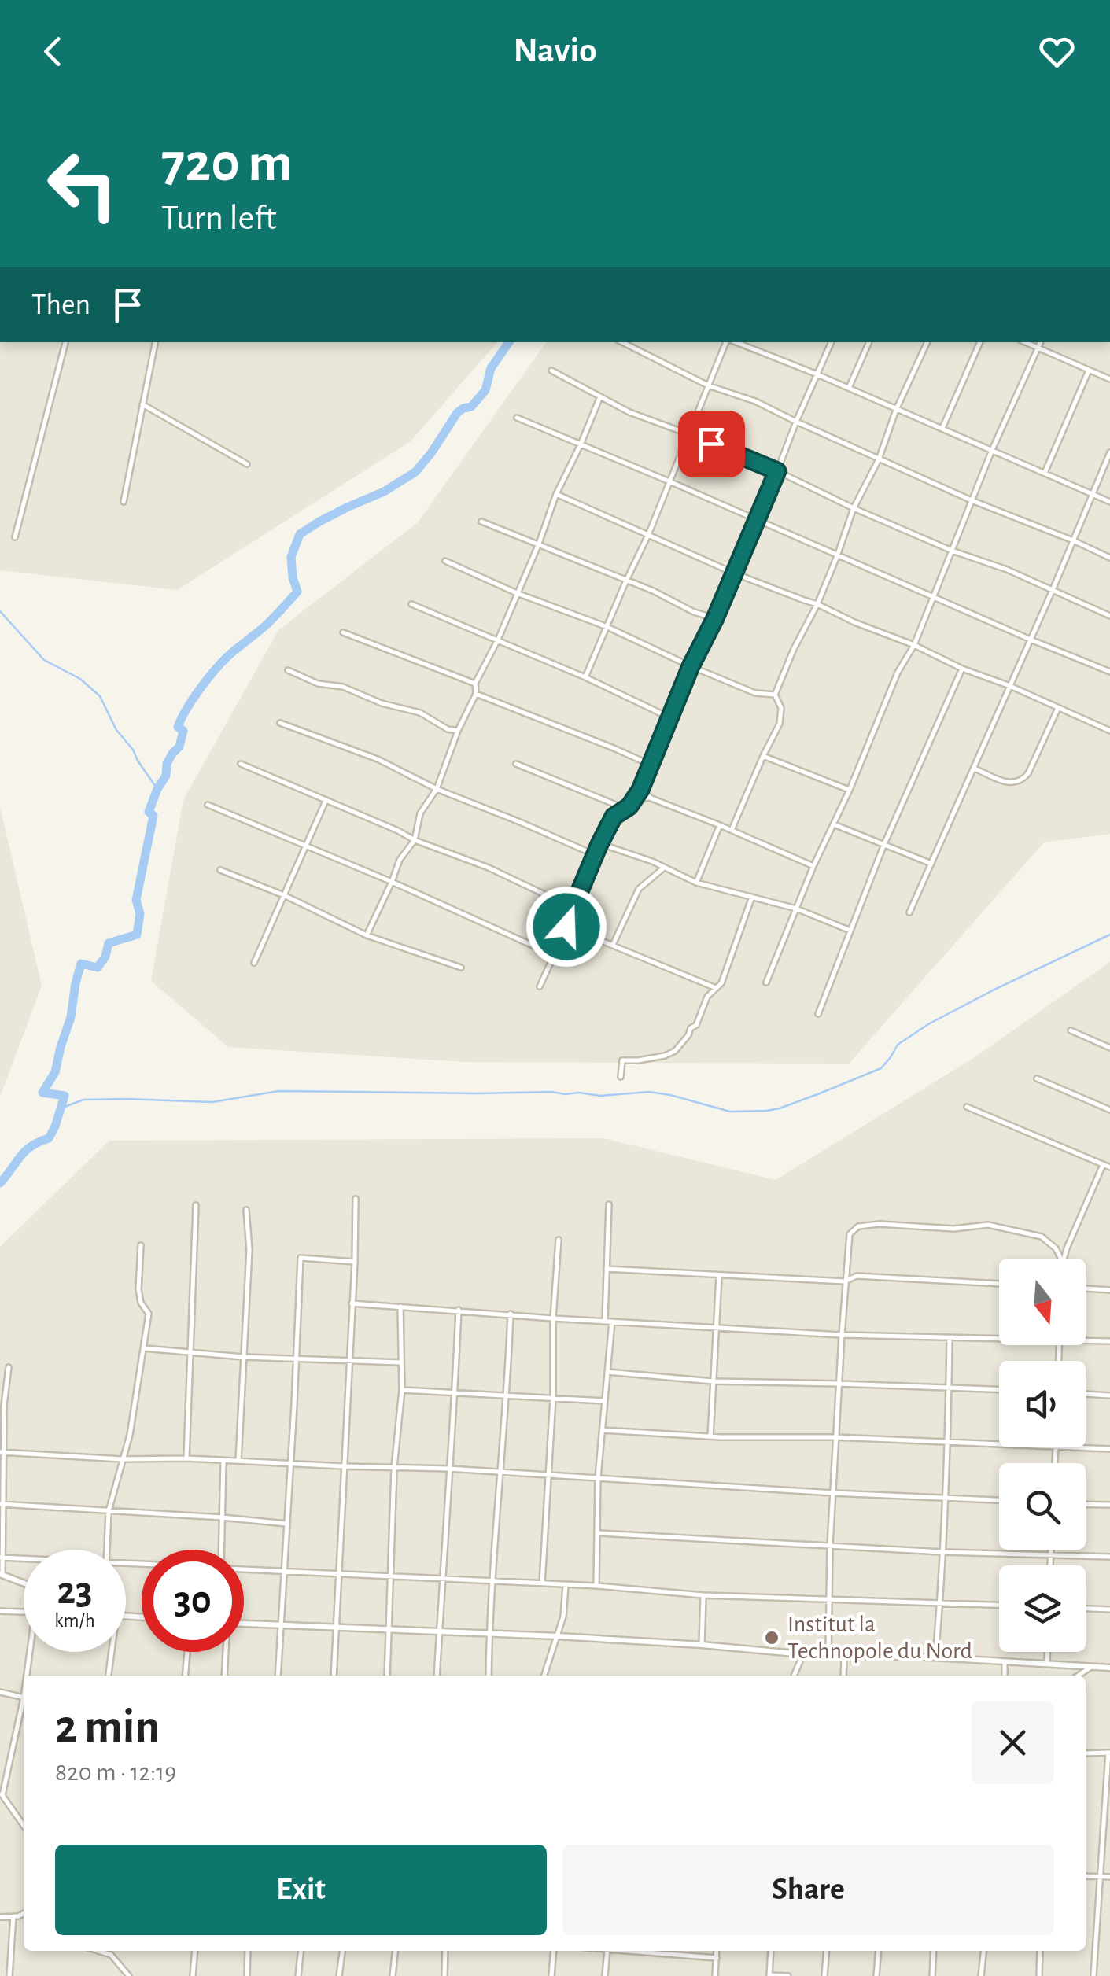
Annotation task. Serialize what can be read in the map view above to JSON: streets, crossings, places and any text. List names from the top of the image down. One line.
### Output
{"places":["Institut la Technopole du Nord"],"north":"bottom","page":{"header":"Navio","turn":["720 m","Turn left"],"then":"Then","speed":"23 km/h","limit":"30","heading":["2 min","820 m · 12:19"],"buttons":["Exit","Share"]}}
